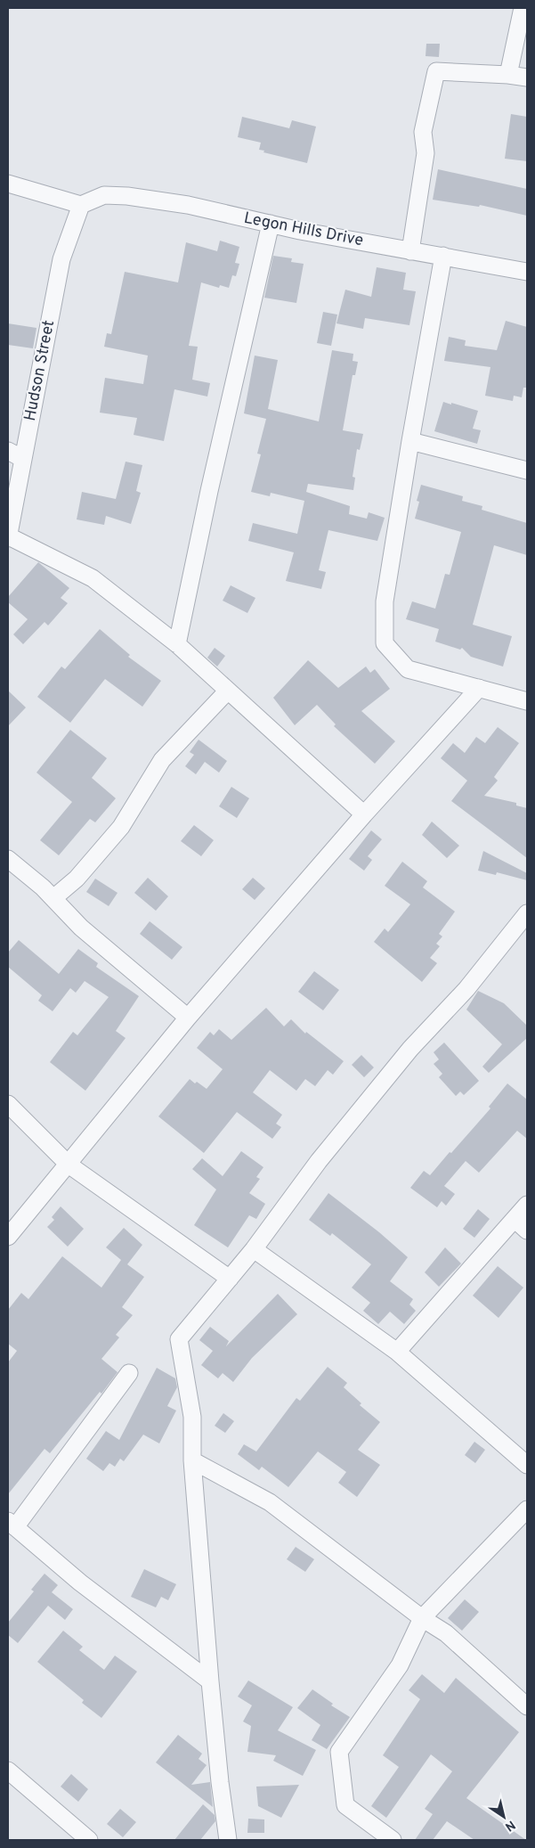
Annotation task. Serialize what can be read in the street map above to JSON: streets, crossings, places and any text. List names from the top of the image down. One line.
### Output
{"streets":{"street":["Legon Hills Drive","Hudson Street"]},"crossings":[["Legon Hills Drive","Hudson Street"]],"north":"bottom right"}
